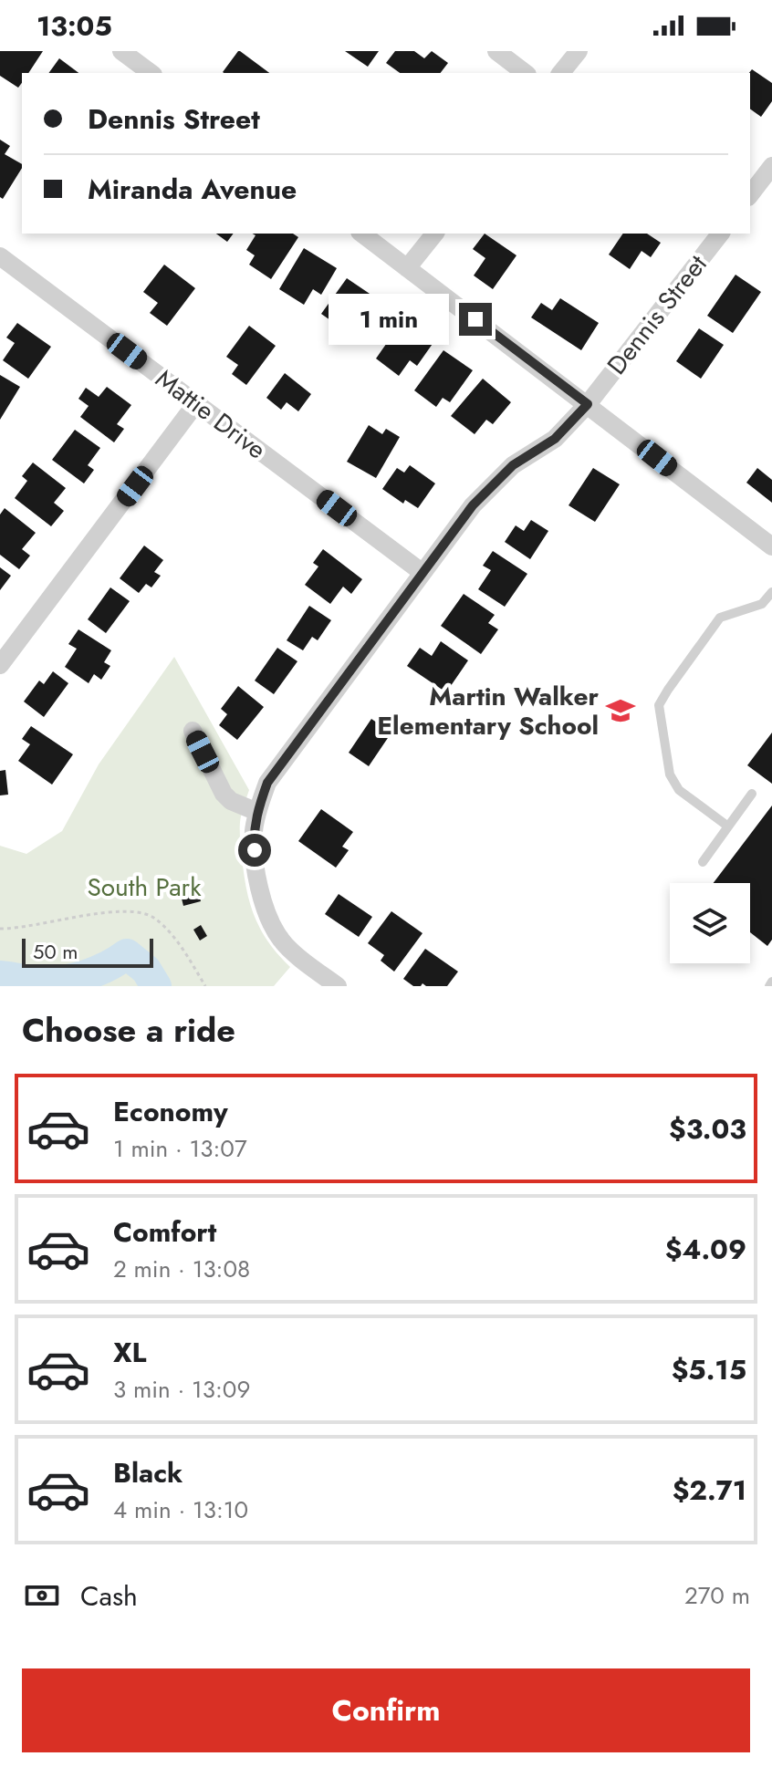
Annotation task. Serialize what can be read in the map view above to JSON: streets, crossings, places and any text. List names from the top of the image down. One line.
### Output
{"streets":{"street":["Dennis Street","Mattie Drive"]},"crossings":[["Dennis Street","Mattie Drive"]],"parks":["South Park"],"places":{"school or university":["Martin Walker Elementary School"]},"scale_bar":"50 m","page":{"status":"13:05","banner":["Dennis Street","Miranda Avenue"],"bubble":"1 min","scale":"50 m","heading":"Choose a ride","list":[{"name":"Economy","note":"1 min · 13:07","value":"$3.03"},{"name":"Comfort","note":"2 min · 13:08","value":"$4.09"},{"name":"XL","note":"3 min · 13:09","value":"$5.15"},{"name":"Black","note":"4 min · 13:10","value":"$2.71"}],"pay":["Cash","270 m"],"buttons":"Confirm"}}
